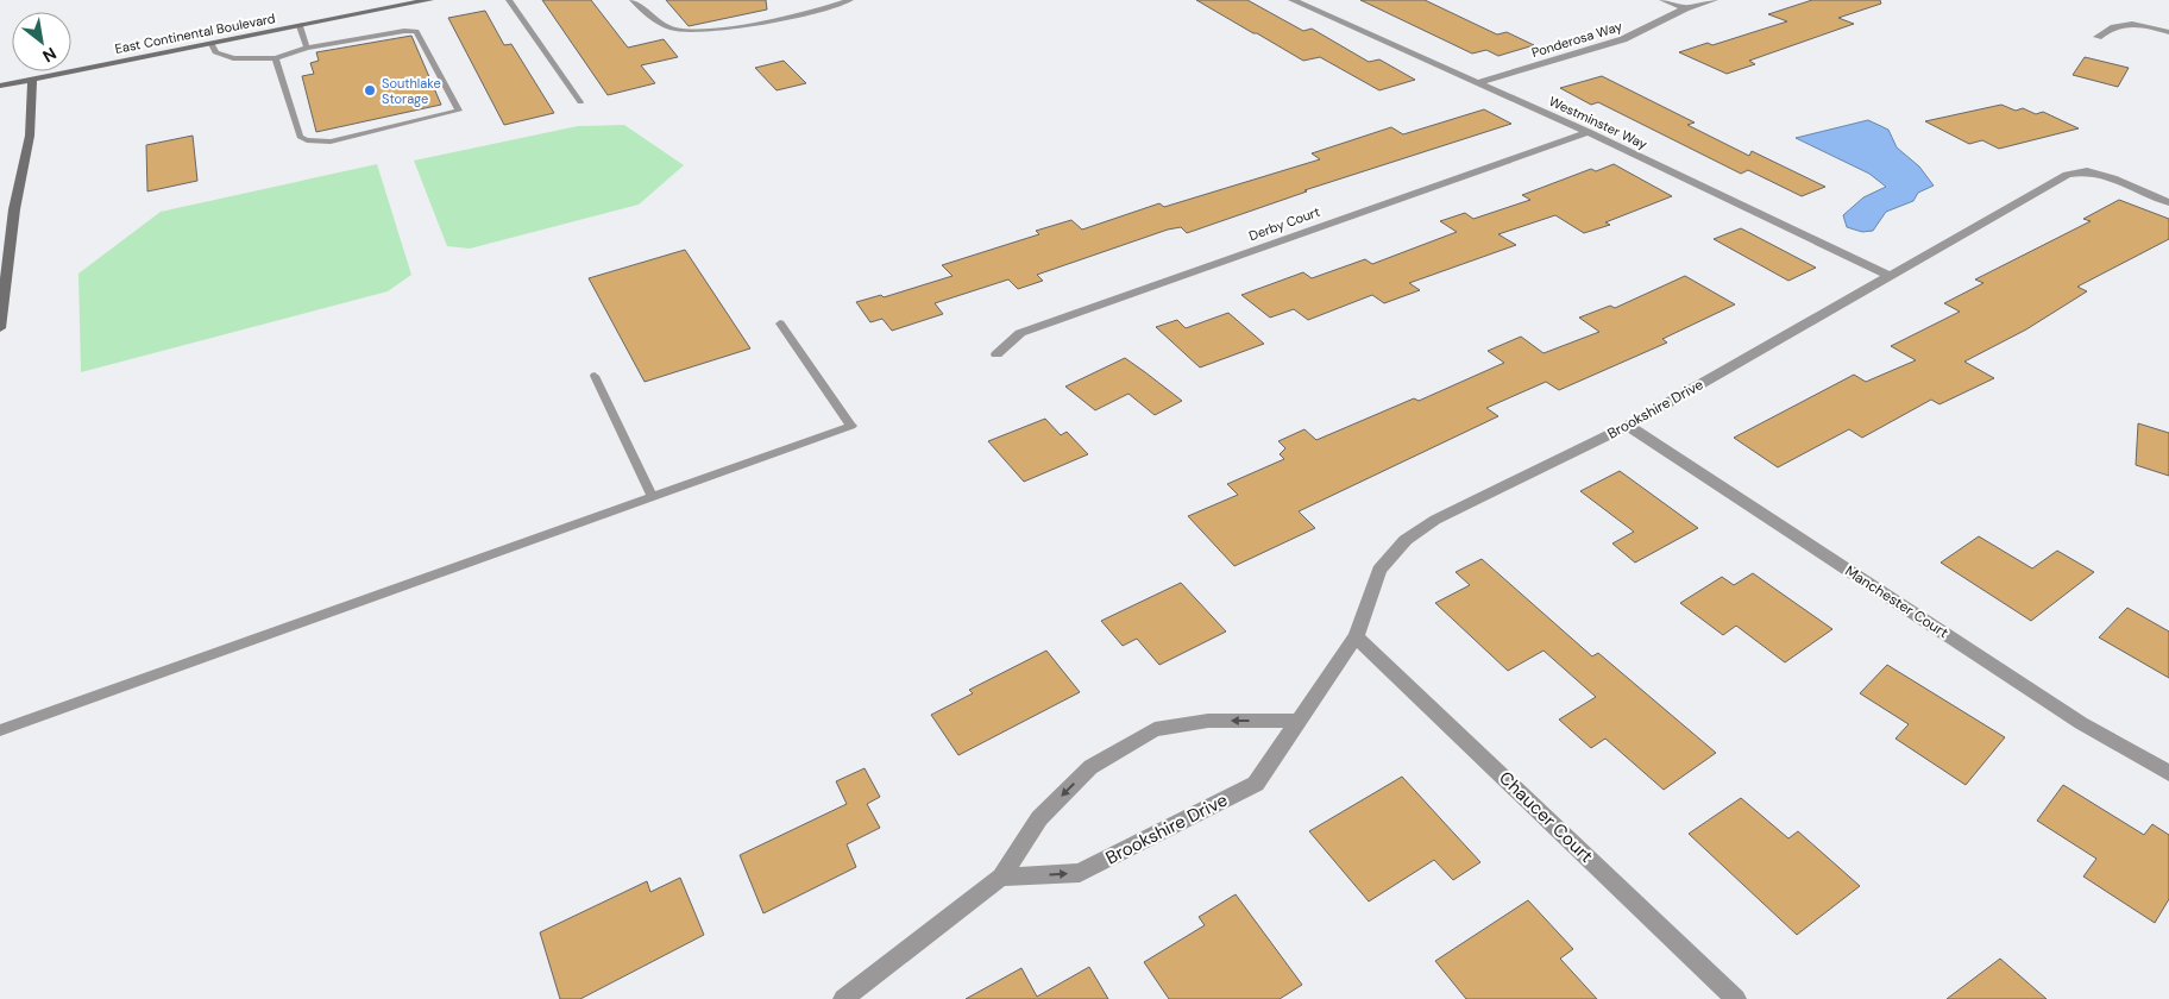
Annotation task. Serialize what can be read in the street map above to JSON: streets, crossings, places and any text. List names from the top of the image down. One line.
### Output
{"streets":{"street":["East Continental Boulevard","Ponderosa Way","Westminster Way","Derby Court","Brookshire Drive","Manchester Court","Chaucer Court"]},"crossings":[["Ponderosa Way","Westminster Way"],["Westminster Way","Derby Court"],["Westminster Way","Brookshire Drive"],["Brookshire Drive","Manchester Court"],["Brookshire Drive","Chaucer Court"]],"places":["Southlake Storage"],"north":"bottom right"}
